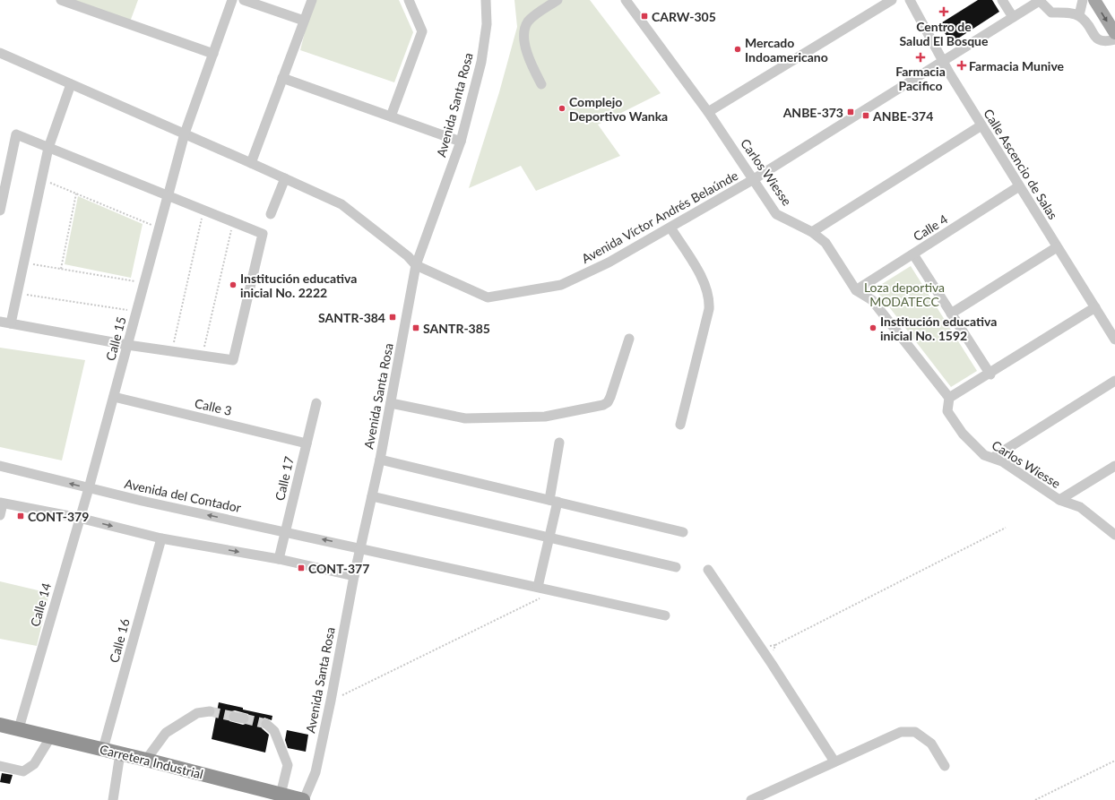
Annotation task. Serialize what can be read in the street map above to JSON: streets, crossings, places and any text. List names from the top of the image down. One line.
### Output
{"streets":{"highway":["Carretera Industrial"],"street":["Avenida Santa Rosa","Calle Ascencio de Salas","Carlos Wiesse","Avenida Víctor Andrés Belaúnde","Calle 4","Calle 15","Calle 3","Calle 17","Avenida del Contador","Calle 14","Calle 16"]},"crossings":[["Avenida Santa Rosa","Avenida Víctor Andrés Belaúnde"],["Avenida Santa Rosa","Avenida del Contador"],["Avenida Santa Rosa","Carretera Industrial"],["Calle Ascencio de Salas","Avenida Víctor Andrés Belaúnde"],["Calle Ascencio de Salas","Calle 4"],["Carlos Wiesse","Avenida Víctor Andrés Belaúnde"],["Carlos Wiesse","Calle 4"],["Calle 15","Calle 3"],["Calle 15","Avenida del Contador"],["Calle 15","Calle 14"],["Calle 3","Calle 17"],["Calle 17","Avenida del Contador"],["Avenida del Contador","Calle 14"],["Calle 14","Carretera Industrial"],["Calle 16","Carretera Industrial"]],"parks":["Loza deportiva MODATECC"],"places":{"health":["Centro de Salud El Bosque","Farmacia Pacifico","Farmacia Munive"],"transit":["CARW-305","ANBE-373","ANBE-374","SANTR-384","SANTR-385","CONT-379","CONT-377"],"other":["Mercado Indoamericano","Complejo Deportivo Wanka","Institución educativa inicial No. 2222","Institución educativa inicial No. 1592"]}}
